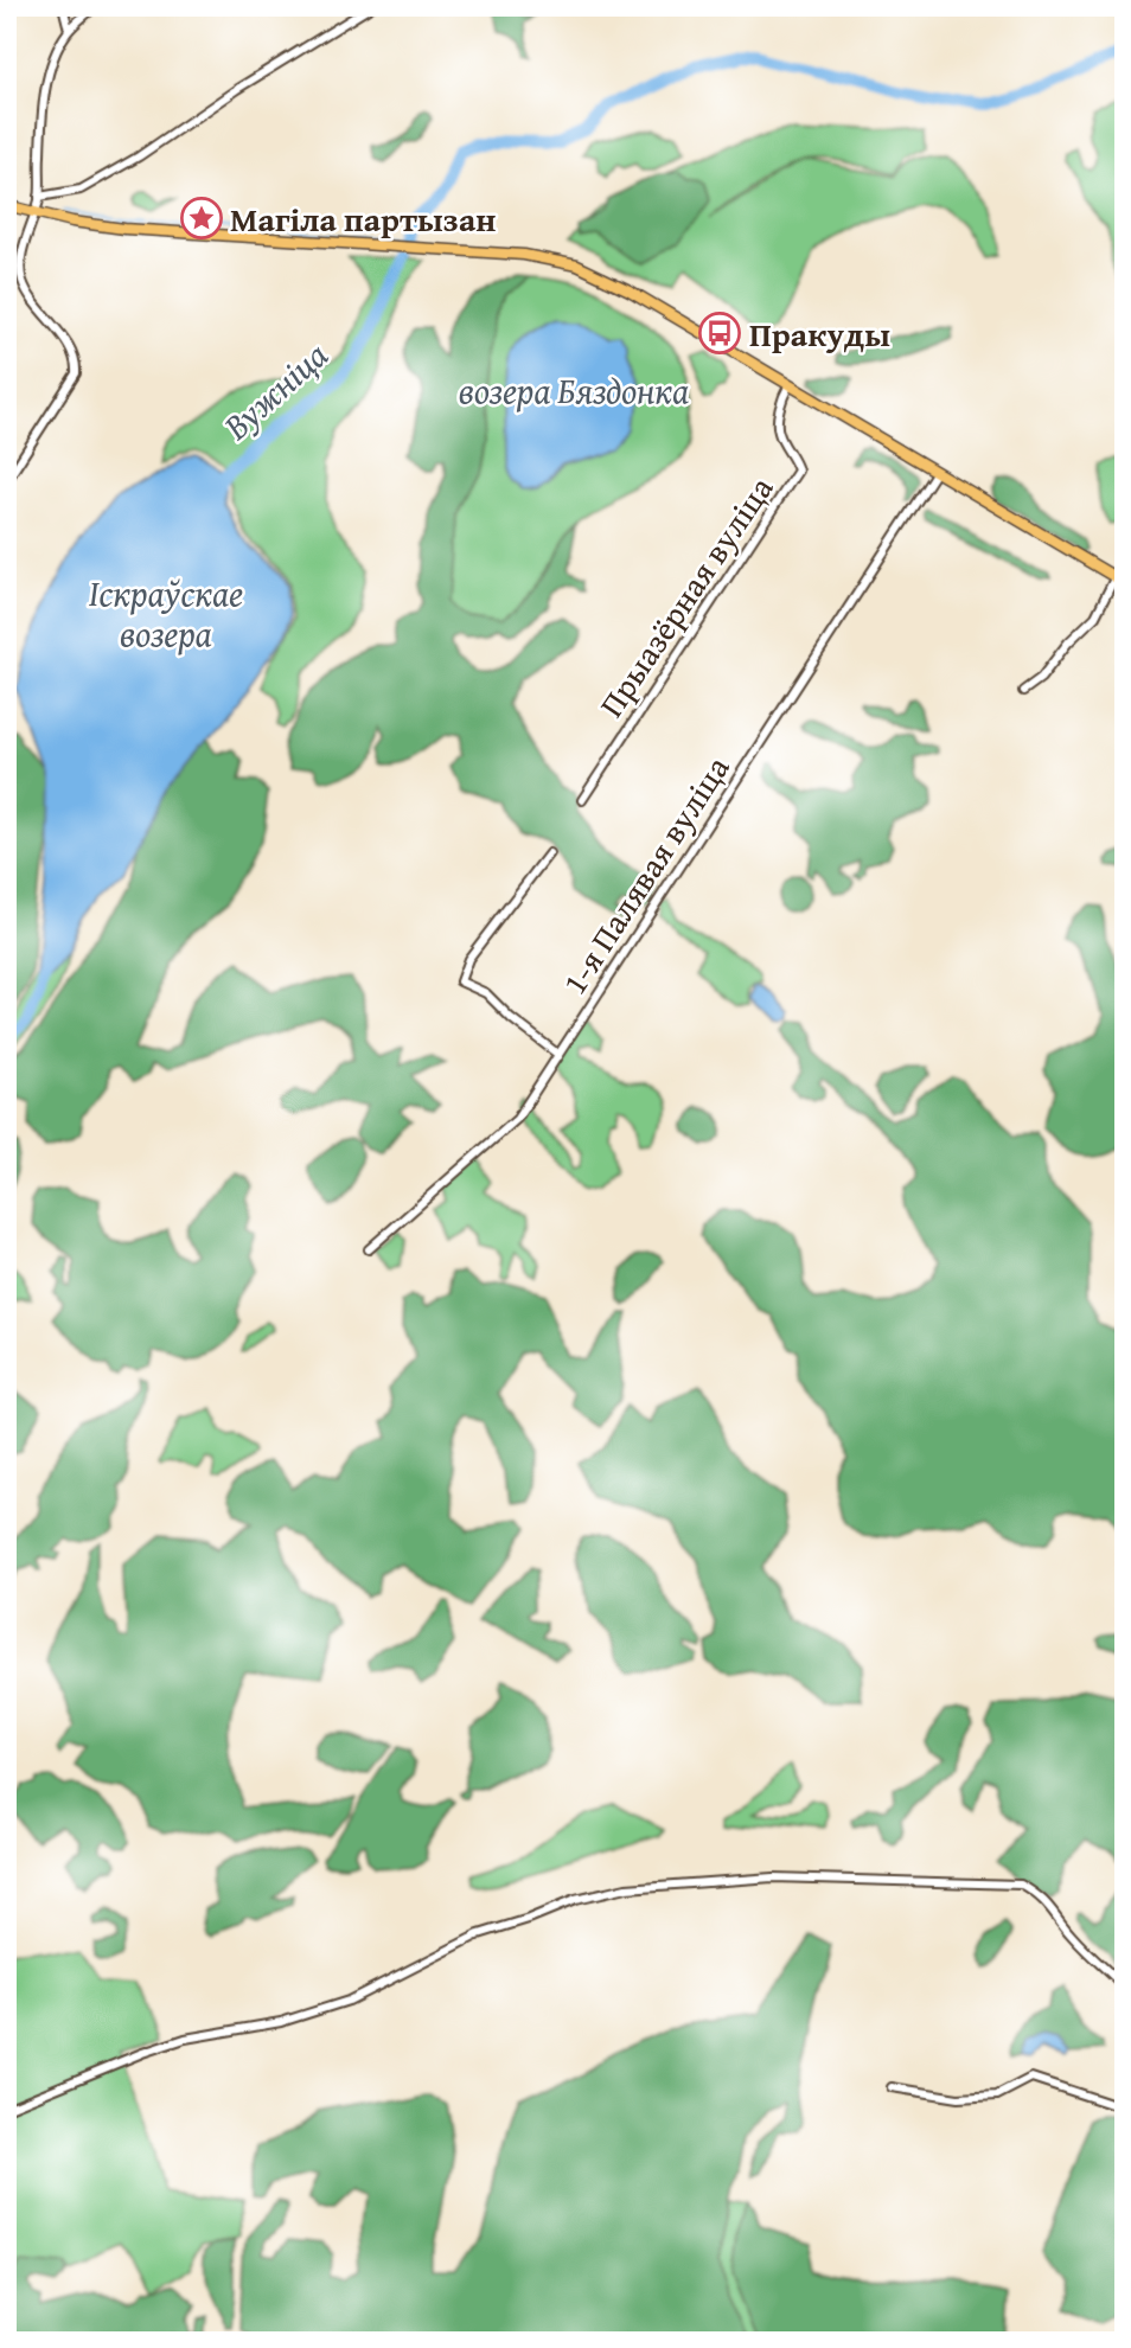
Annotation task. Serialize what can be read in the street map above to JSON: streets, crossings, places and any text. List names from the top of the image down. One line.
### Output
{"streets":{"street":["Прыазёрная вуліца","1-я Палявая вуліца"]},"water":["Вужніца","возера Бяздонка","Іскраўскае возера"],"places":{"place":["Магіла партызан"],"bus stop":["Пракуды"]}}
